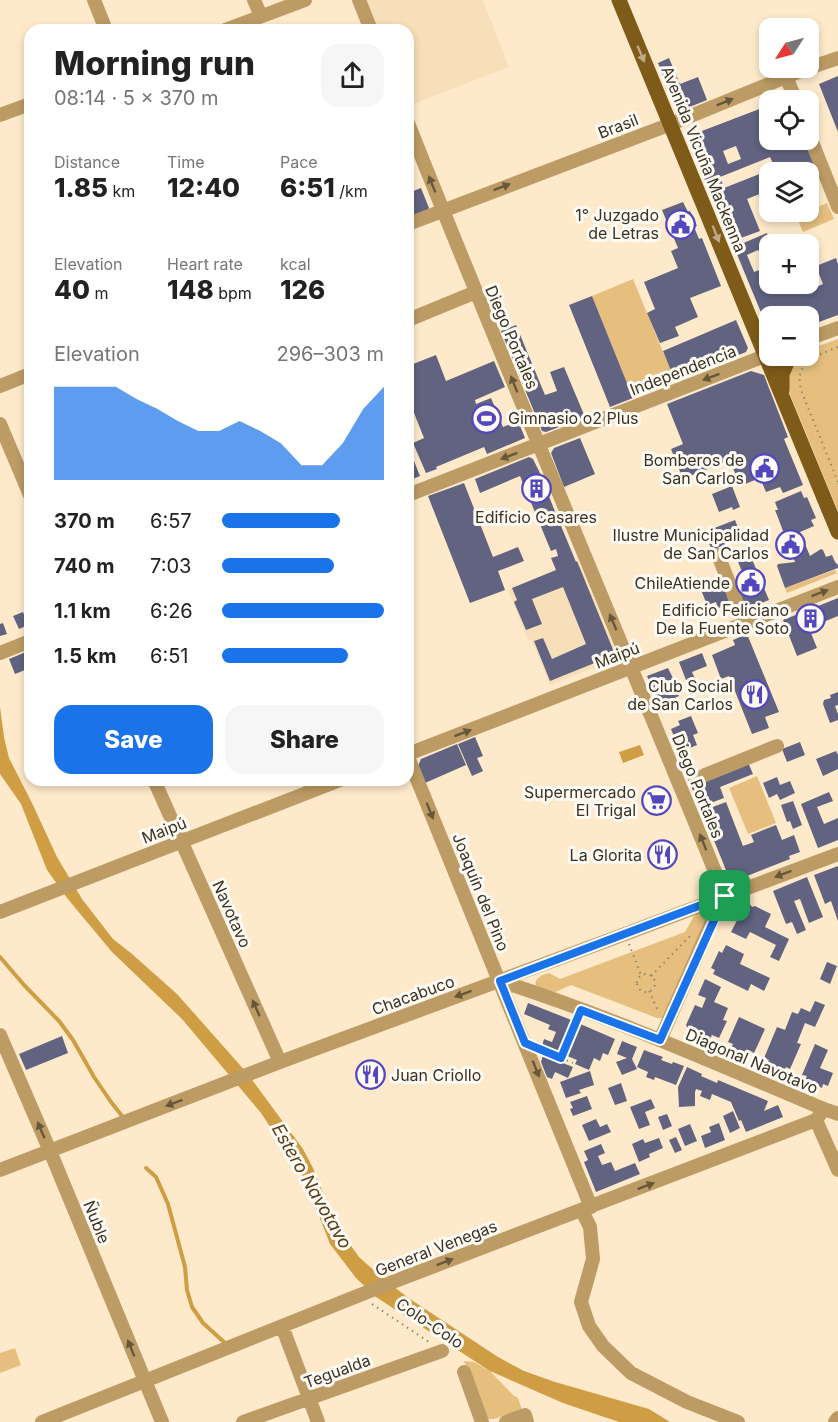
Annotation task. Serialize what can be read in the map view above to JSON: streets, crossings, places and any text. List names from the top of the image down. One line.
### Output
{"streets":{"main road":["Avenida Vicuña Mackenna"],"street":["Brasil","Diego Portales","Independencia","Maipú","Joaquín del Pino","Navotavo","Chacabuco","Diagonal Navotavo","Ñuble","General Venegas","Colo-Colo","Tegualda"]},"crossings":[["Brasil","Avenida Vicuña Mackenna"],["Brasil","Diego Portales"],["Diego Portales","Independencia"],["Diego Portales","Maipú"],["Diego Portales","Chacabuco"],["Maipú","Navotavo"],["Joaquín del Pino","Chacabuco"],["Joaquín del Pino","Diagonal Navotavo"],["Joaquín del Pino","General Venegas"],["Navotavo","Chacabuco"],["Chacabuco","Diagonal Navotavo"],["Chacabuco","Ñuble"],["Diagonal Navotavo","General Venegas"],["Ñuble","General Venegas"],["General Venegas","Colo-Colo"],["Colo-Colo","Tegualda"]],"one_way":["Brasil","Avenida Vicuña Mackenna","Diego Portales","Independencia","Maipú","Joaquín del Pino","Navotavo","Chacabuco","Ñuble","General Venegas"],"water":["Estero Navotavo"],"places":{"public building":["1° Juzgado de Letras","Bomberos de San Carlos","Ilustre Municipalidad de San Carlos","ChileAtiende"],"sports":["Gimnasio o2 Plus"],"building":["Edificio Casares","Edificio Feliciano De la Fuente Soto"],"restaurant":["Club Social de San Carlos","La Glorita","Juan Criollo"],"supermarket":["Supermercado El Trigal"]},"north":"bottom left","page":{"map_buttons":["+","−"],"heading":["Morning run","08:14 · 5 × 370 m"],"stats":[["Distance","1.85 km"],["Time","12:40"],["Pace","6:51 /km"],["Elevation","40 m"],["Heart rate","148 bpm"],["kcal","126"]],"chart":["Elevation","296–303 m"],"list":[{"name":"370 m","note":"6:57"},{"name":"740 m","note":"7:03"},{"name":"1.1 km","note":"6:26"},{"name":"1.5 km","note":"6:51"}],"buttons":["Save","Share"]}}
